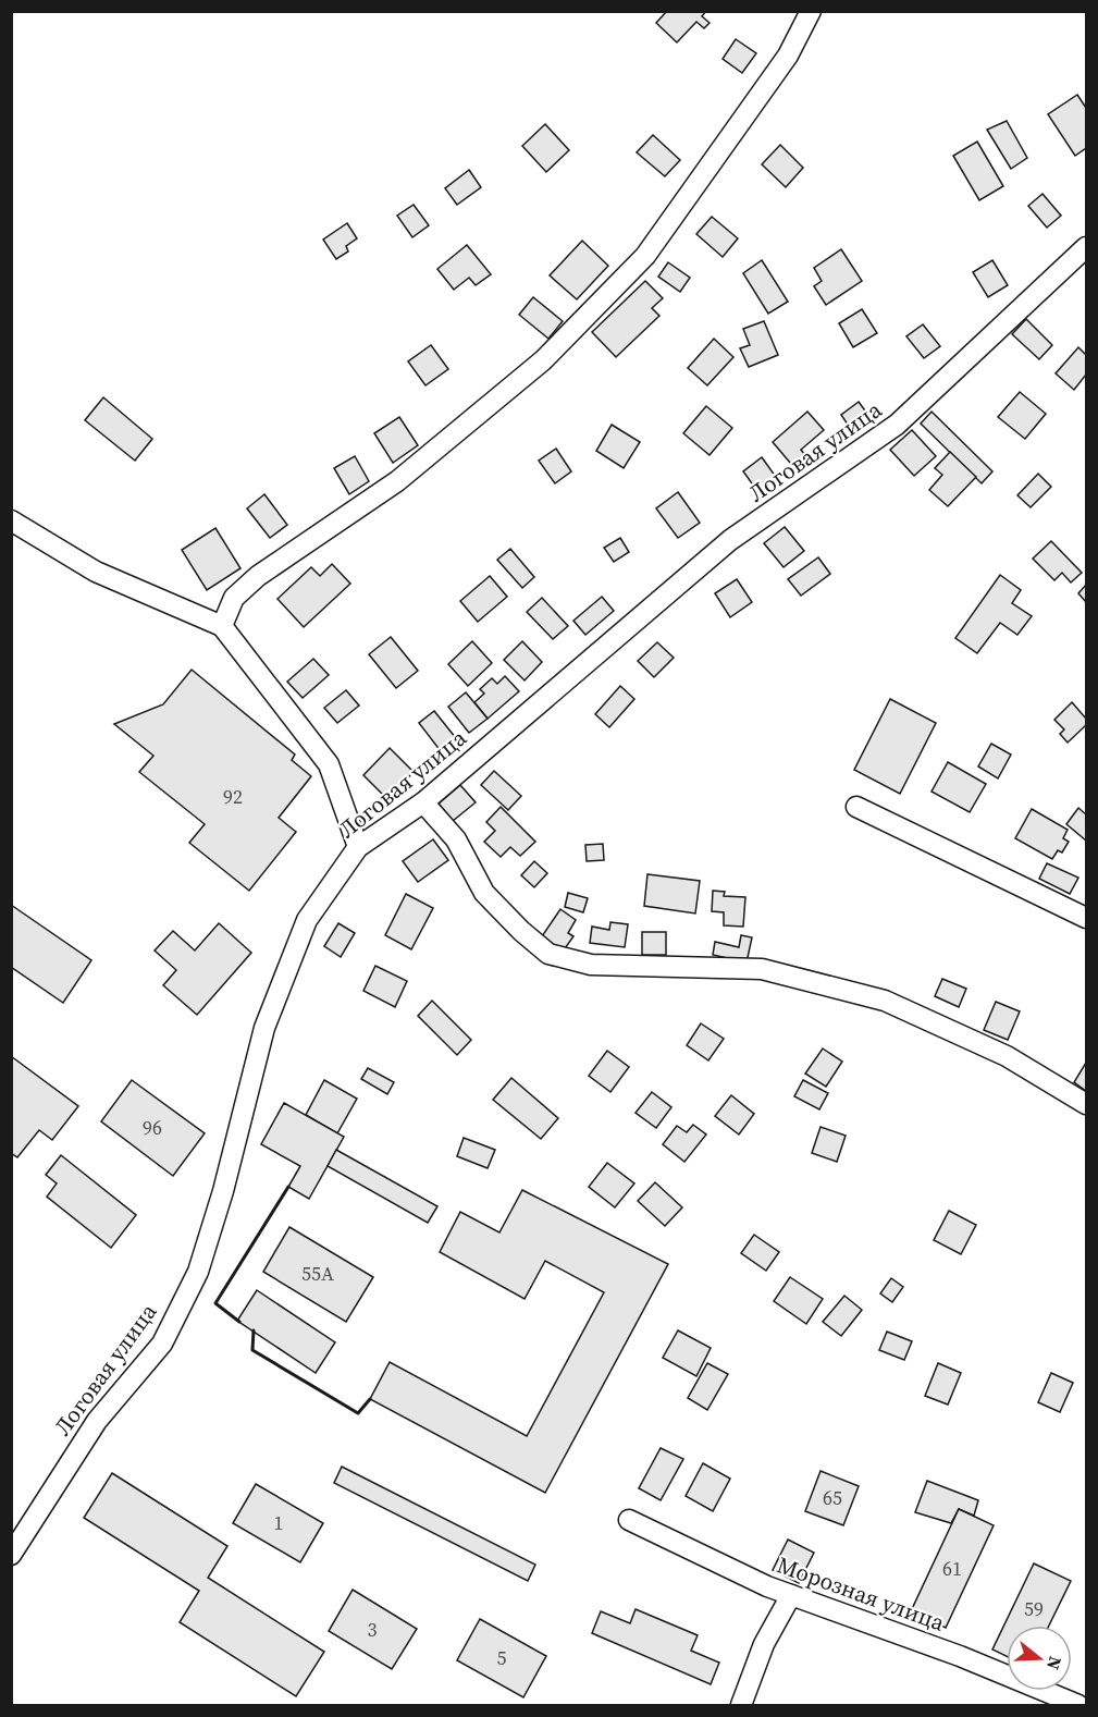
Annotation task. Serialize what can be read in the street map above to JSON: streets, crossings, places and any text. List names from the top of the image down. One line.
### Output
{"streets":{"street":["Логовая улица","Морозная улица"]},"house_numbers":["92","96","55А","65","1","61","59","3","5"],"north":"right"}
